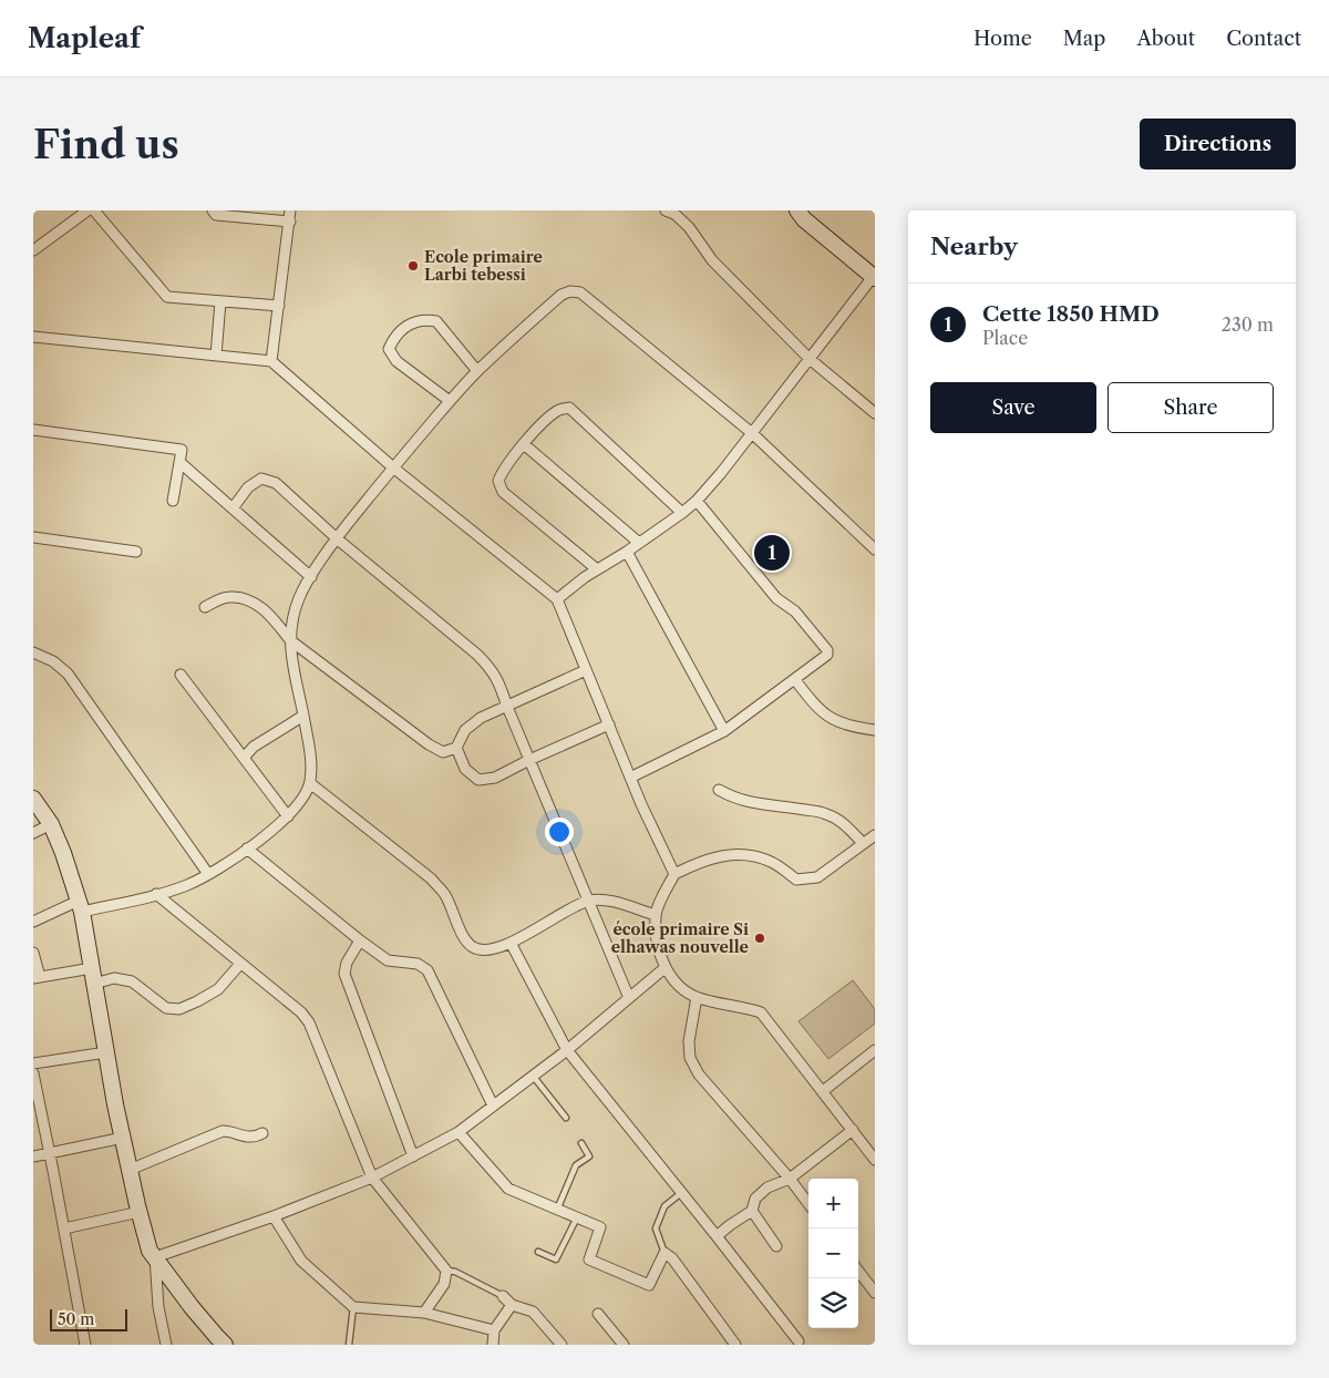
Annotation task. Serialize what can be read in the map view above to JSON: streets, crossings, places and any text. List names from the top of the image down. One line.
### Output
{"places":["Ecole primaire Larbi tebessi","école primaire Si elhawas nouvelle"],"scale_bar":"50 m","page":{"header":"Mapleaf","nav":["Home","Map","About","Contact"],"buttons":["Directions",["Save","Share"]],"title":"Find us","heading":"Nearby","list":[{"mark":"1","name":"Cette 1850 HMD","note":"Place","value":"230 m"}],"pins":"1","map_buttons":["+","−"],"scale":"50 m"}}
